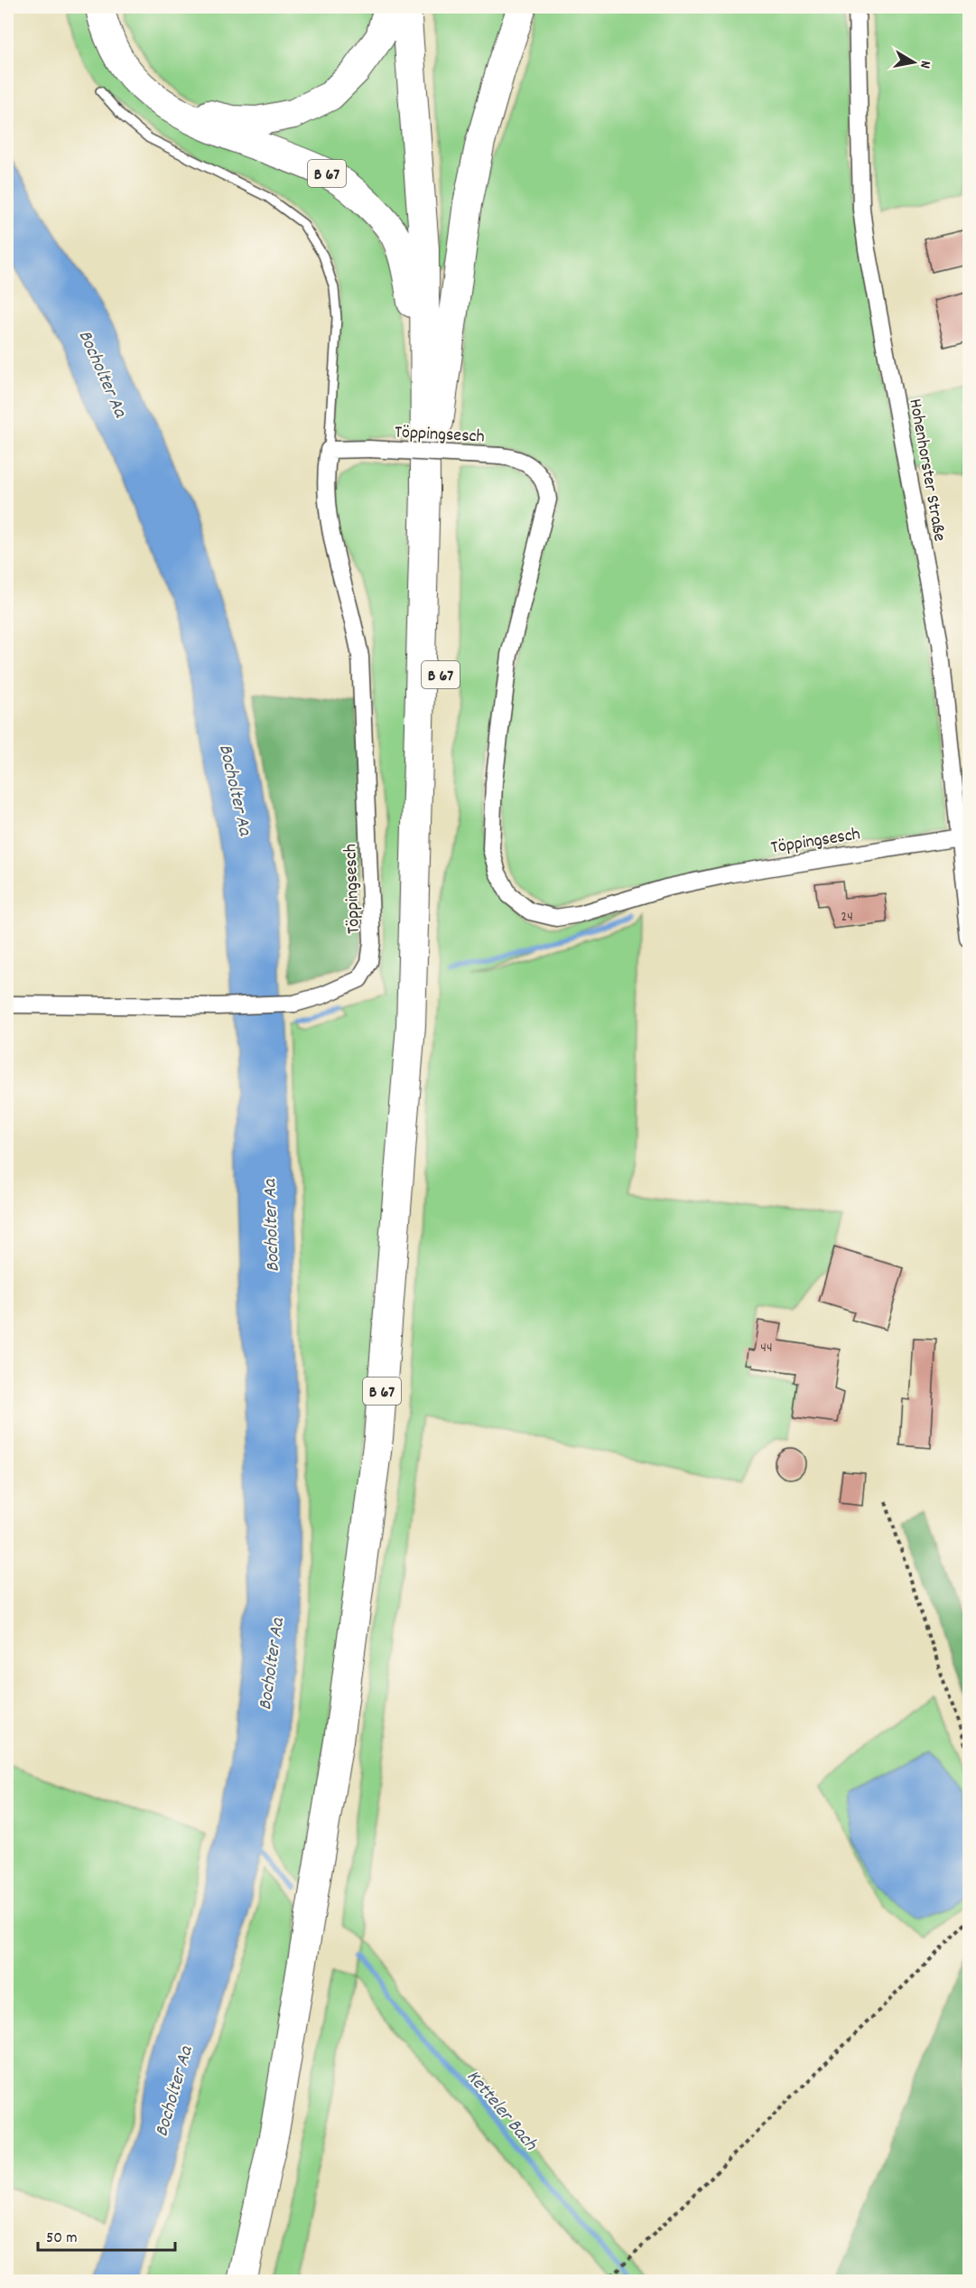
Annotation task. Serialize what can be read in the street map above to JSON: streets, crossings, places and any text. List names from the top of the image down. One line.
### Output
{"streets":{"highway":["B 67"],"street":["Töppingsesch","Hohenhorster Straße"]},"crossings":[["Töppingsesch","Hohenhorster Straße"]],"water":["Bocholter Aa","Ketteler Bach"],"house_numbers":["24","44"],"scale_bar":"50 m","north":"right"}
